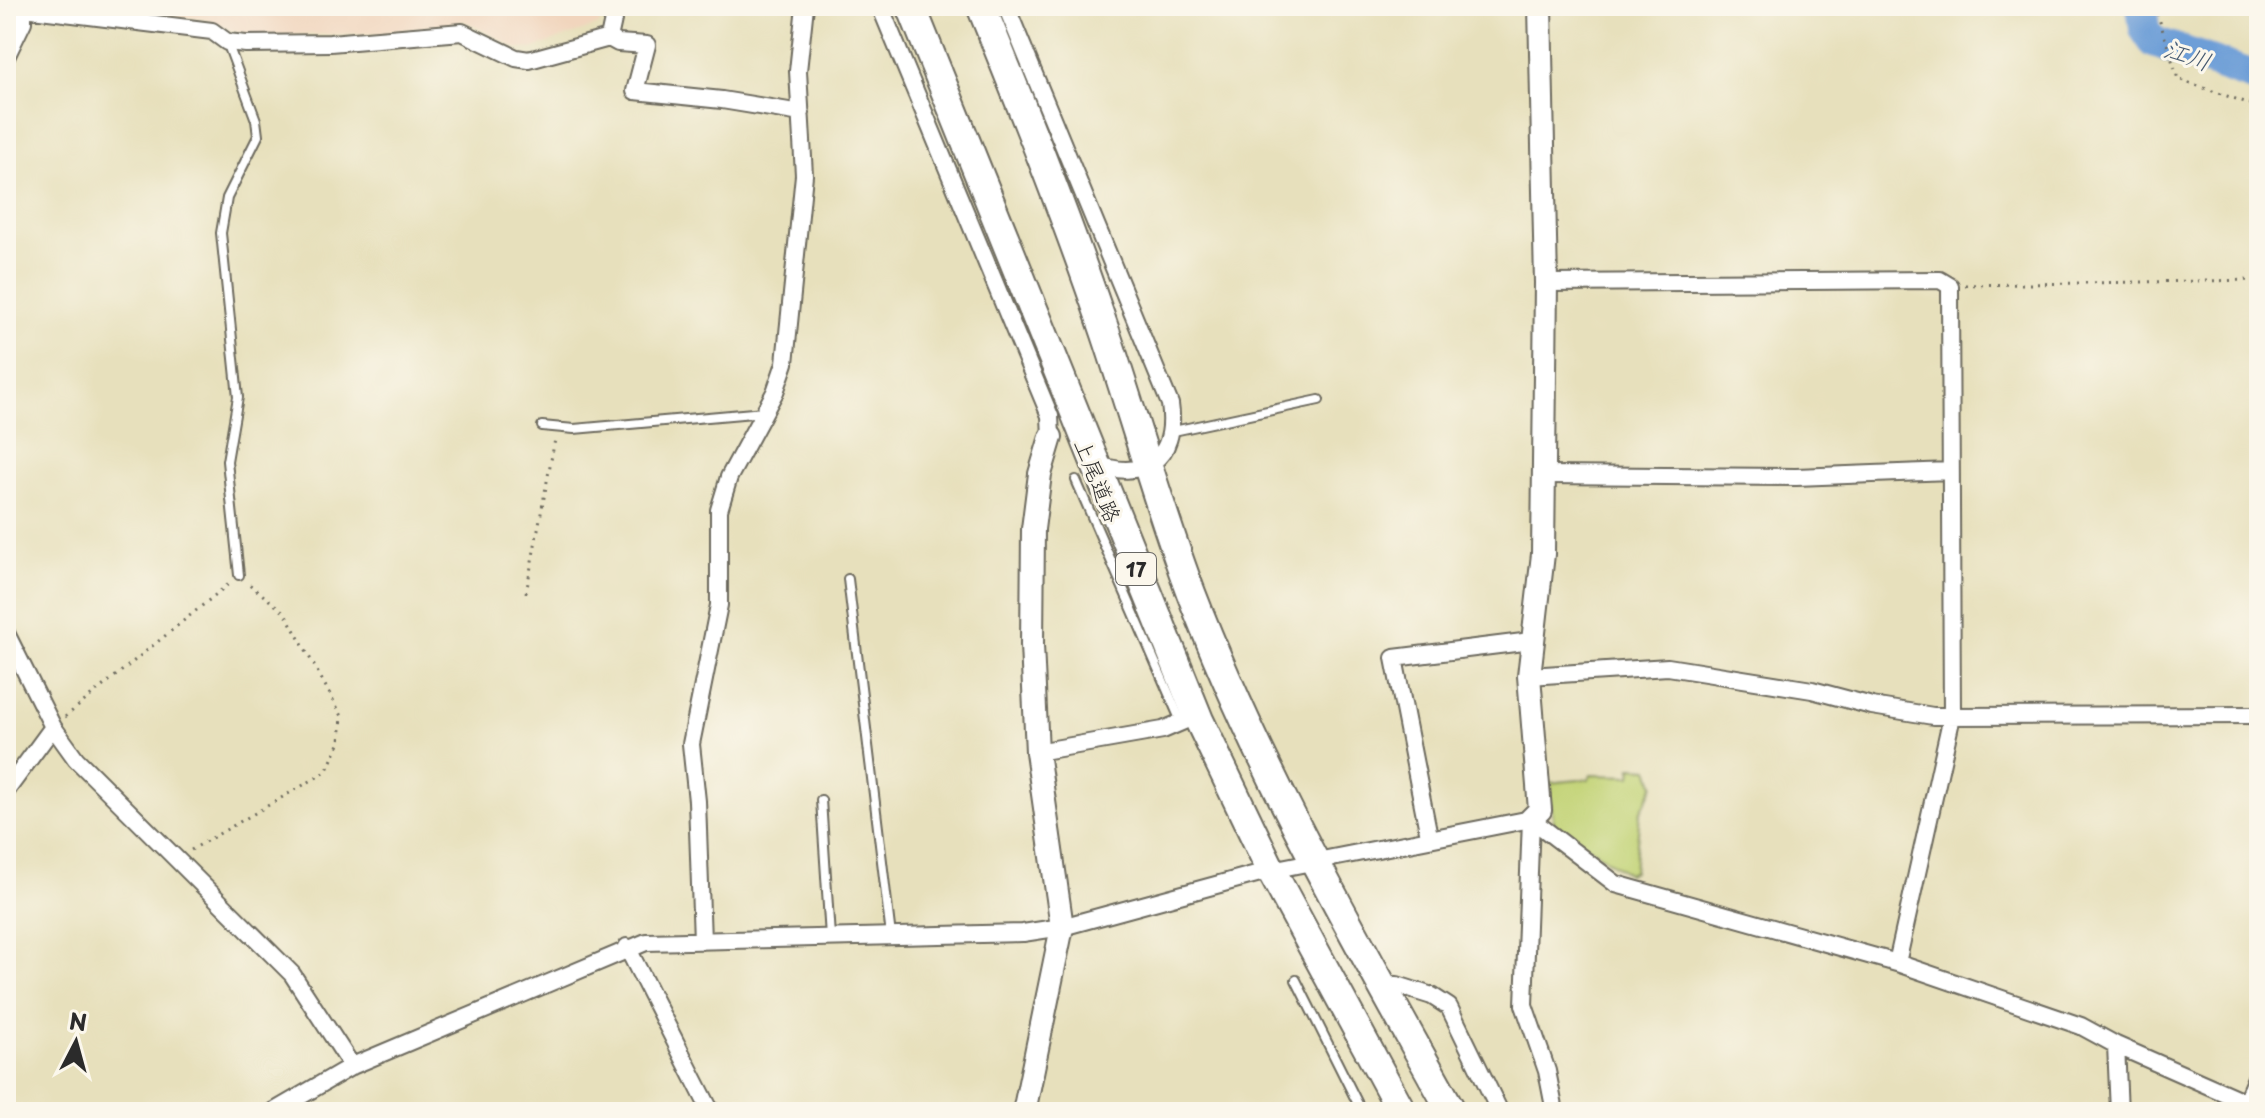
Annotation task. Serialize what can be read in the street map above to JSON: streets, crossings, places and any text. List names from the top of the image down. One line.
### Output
{"streets":{"highway":["上尾道路","17"]},"water":["江川"],"north":"top"}
